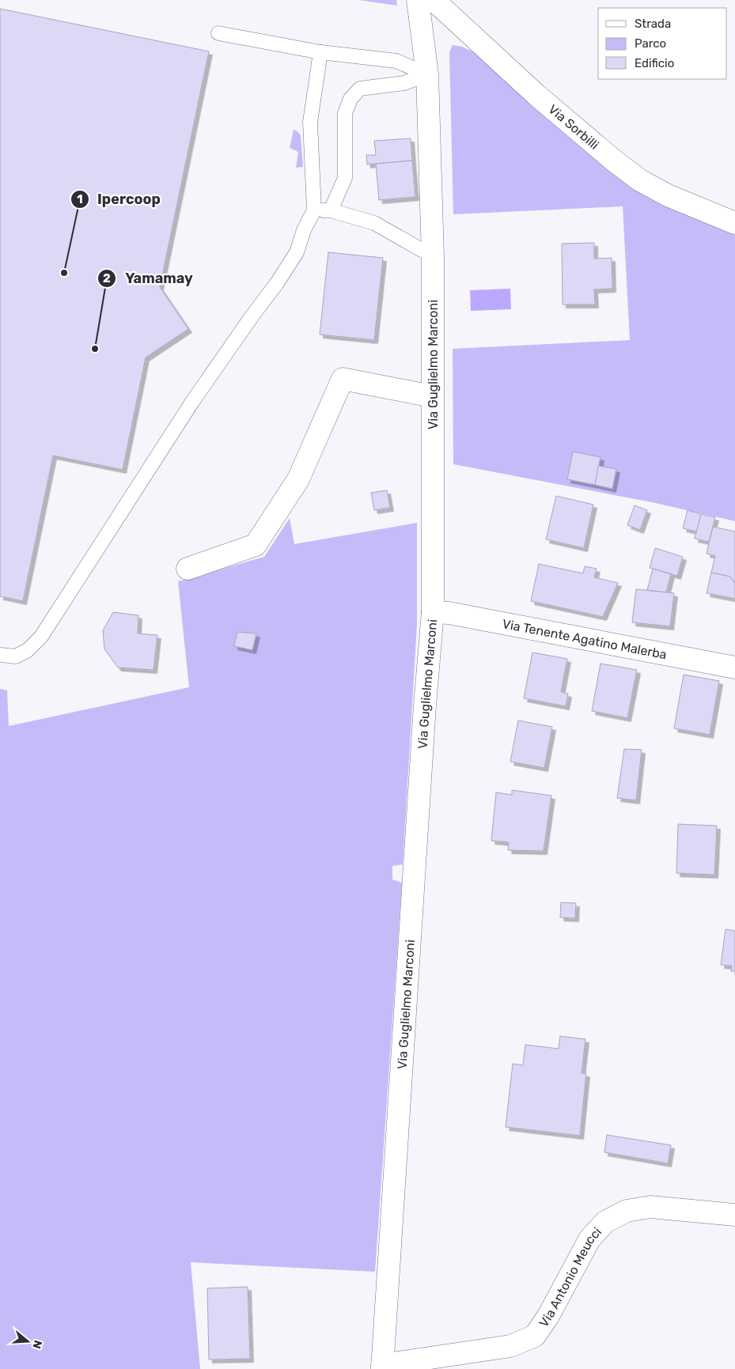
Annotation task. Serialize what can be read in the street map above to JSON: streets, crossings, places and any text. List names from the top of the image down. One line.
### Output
{"streets":{"street":["Via Sorbilli","Via Guglielmo Marconi","Via Tenente Agatino Malerba","Via Antonio Meucci"]},"crossings":[["Via Guglielmo Marconi","Via Tenente Agatino Malerba"],["Via Guglielmo Marconi","Via Antonio Meucci"]],"places":["Ipercoop","Yamamay"],"legend":["Strada","Parco","Edificio"],"north":"right"}
